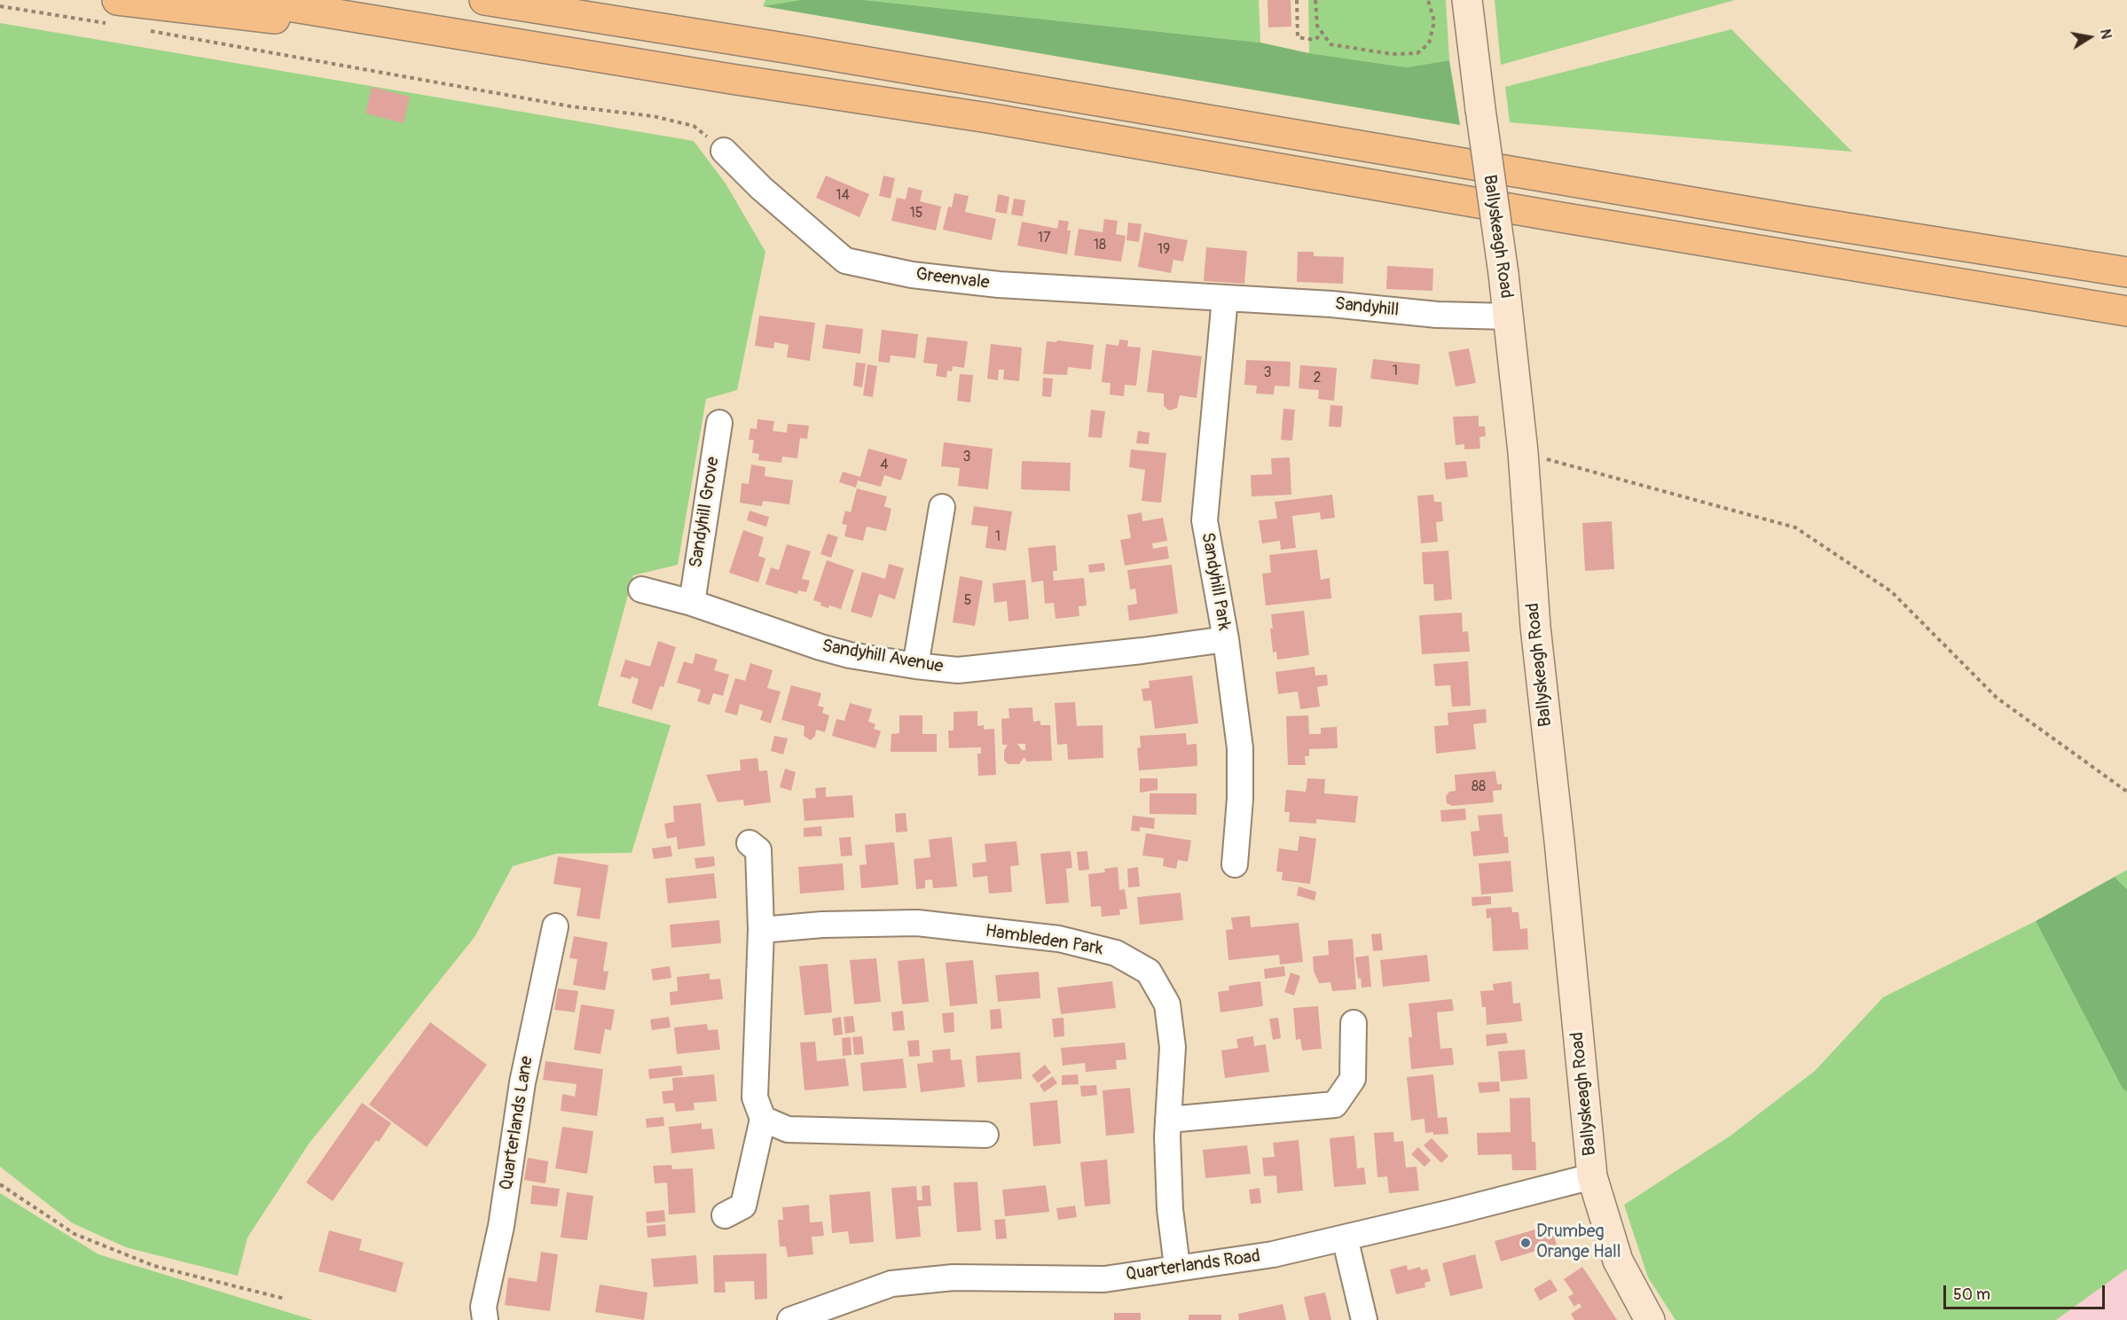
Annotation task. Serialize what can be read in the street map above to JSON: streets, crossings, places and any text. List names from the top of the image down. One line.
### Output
{"streets":{"main road":["Ballyskeagh Road"],"street":["Greenvale","Sandyhill","Sandyhill Grove","Sandyhill Park","Sandyhill Avenue","Hambleden Park","Quarterlands Lane","Quarterlands Road"]},"crossings":[["Ballyskeagh Road","Sandyhill"],["Ballyskeagh Road","Quarterlands Road"],["Greenvale","Sandyhill"],["Greenvale","Sandyhill Park"],["Sandyhill","Sandyhill Park"],["Sandyhill Grove","Sandyhill Avenue"],["Sandyhill Park","Sandyhill Avenue"],["Hambleden Park","Quarterlands Road"]],"places":["Drumbeg Orange Hall"],"house_numbers":["14","15","17","18","19","1","3","2","3","4","1","5","88"],"scale_bar":"50 m","north":"right"}
